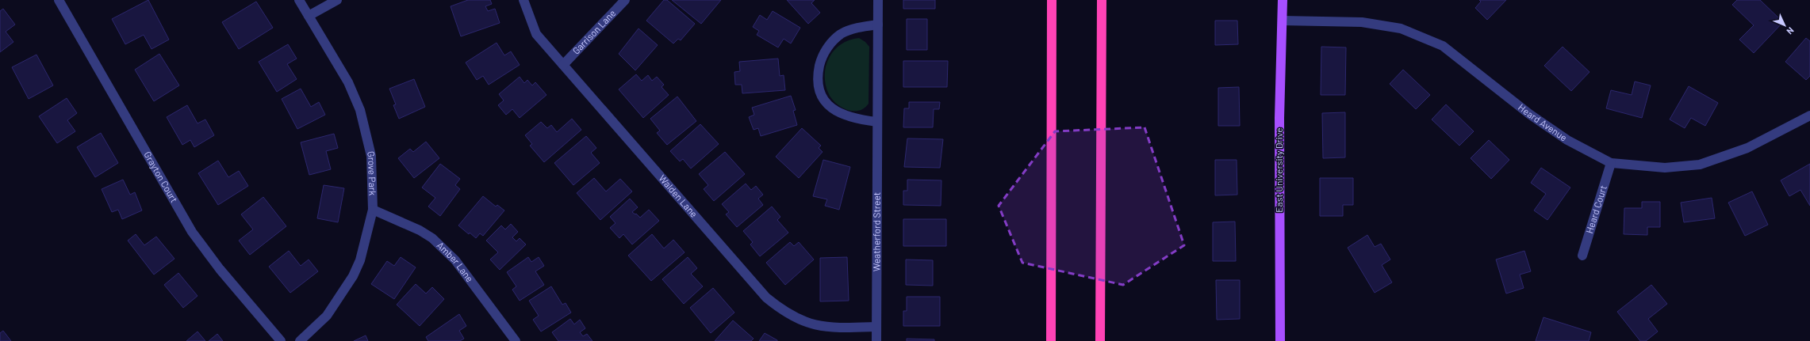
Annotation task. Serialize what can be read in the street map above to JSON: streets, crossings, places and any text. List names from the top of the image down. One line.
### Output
{"streets":{"main road":["East University Drive"],"street":["Garrison Lane","Heard Avenue","Grove Park","Grayton Court","Walden Lane","Heard Court","Weatherford Street","Amber Lane"]},"crossings":[["Garrison Lane","Walden Lane"],["Heard Avenue","East University Drive"],["Heard Avenue","Heard Court"],["Grove Park","Amber Lane"],["Walden Lane","Weatherford Street"]],"north":"bottom right"}
